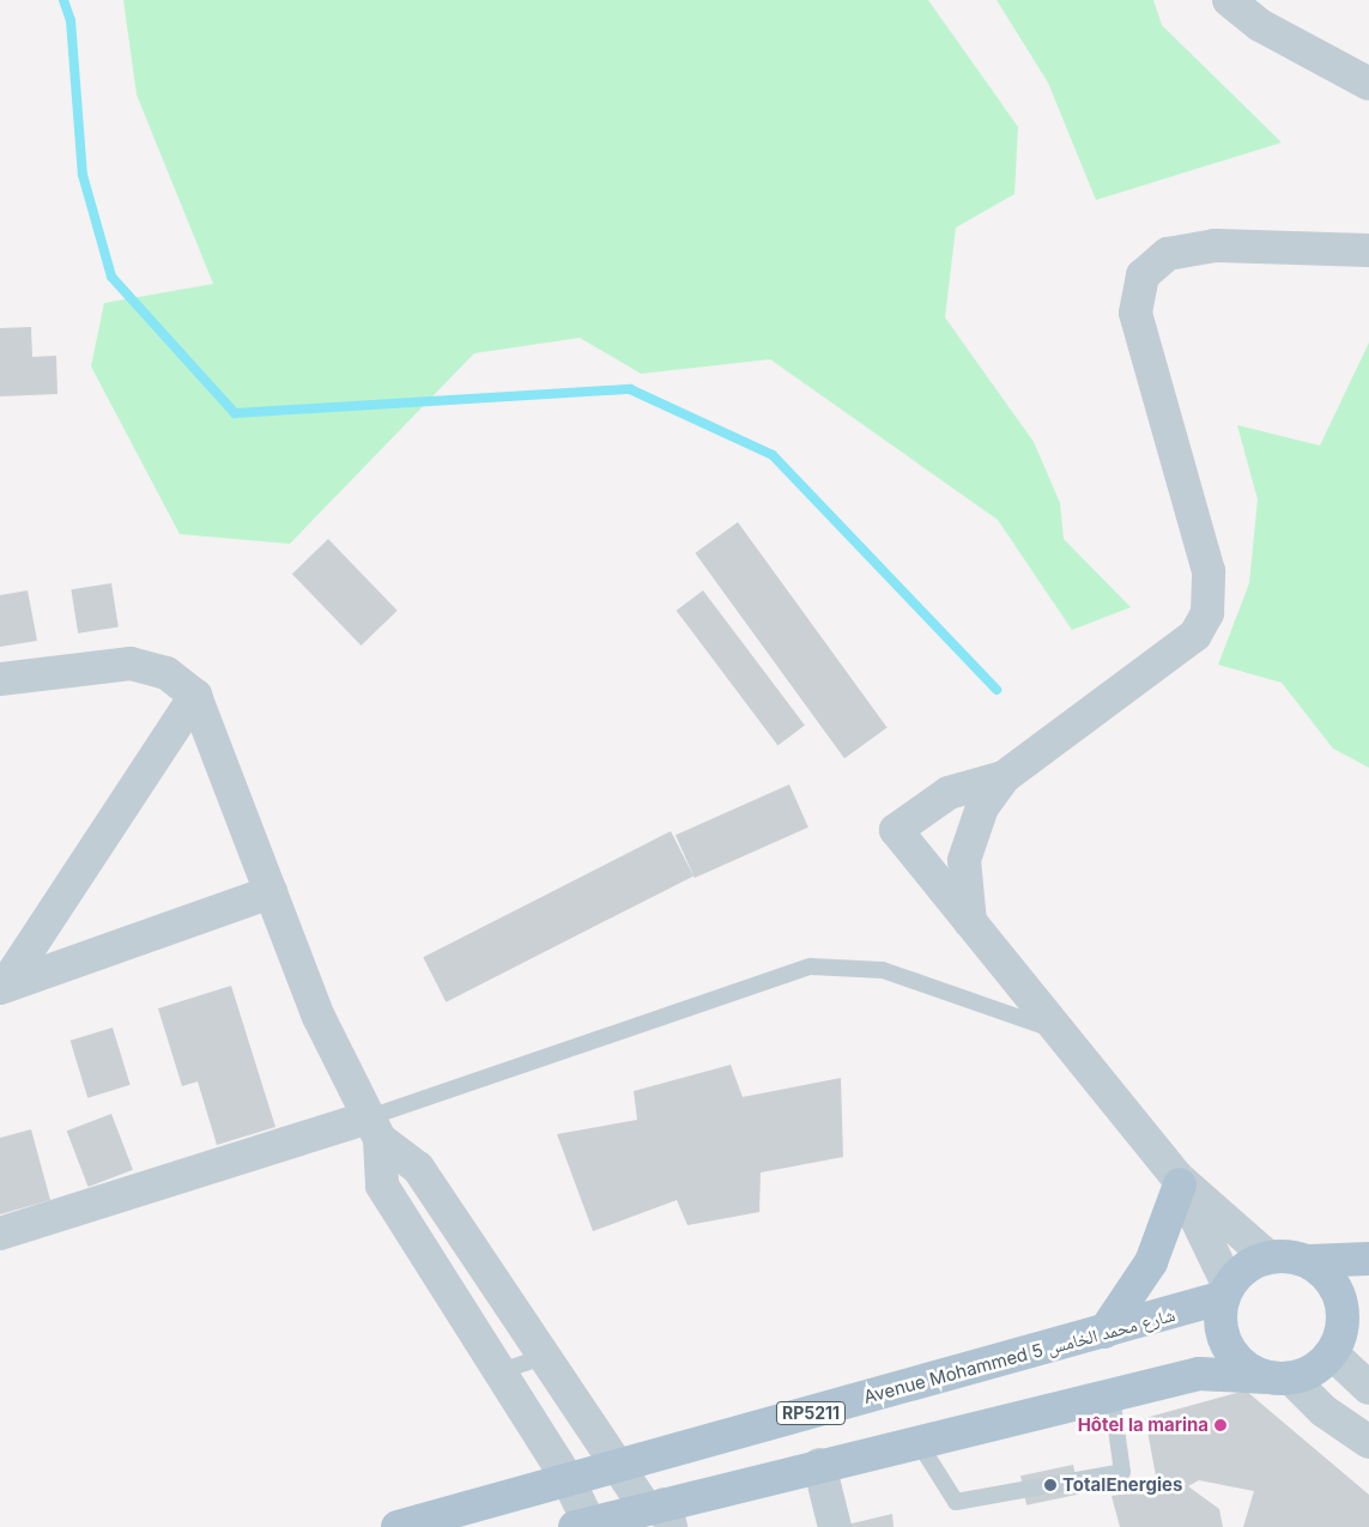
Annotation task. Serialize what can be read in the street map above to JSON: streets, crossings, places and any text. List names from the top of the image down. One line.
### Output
{"streets":{"main road":["Avenue Mohammed 5 شارع محمد الخامس","RP5211"]},"crossings":[["Avenue Mohammed 5 شارع محمد الخامس","RP5211"]],"places":["Hôtel la marina","TotalEnergies"]}
